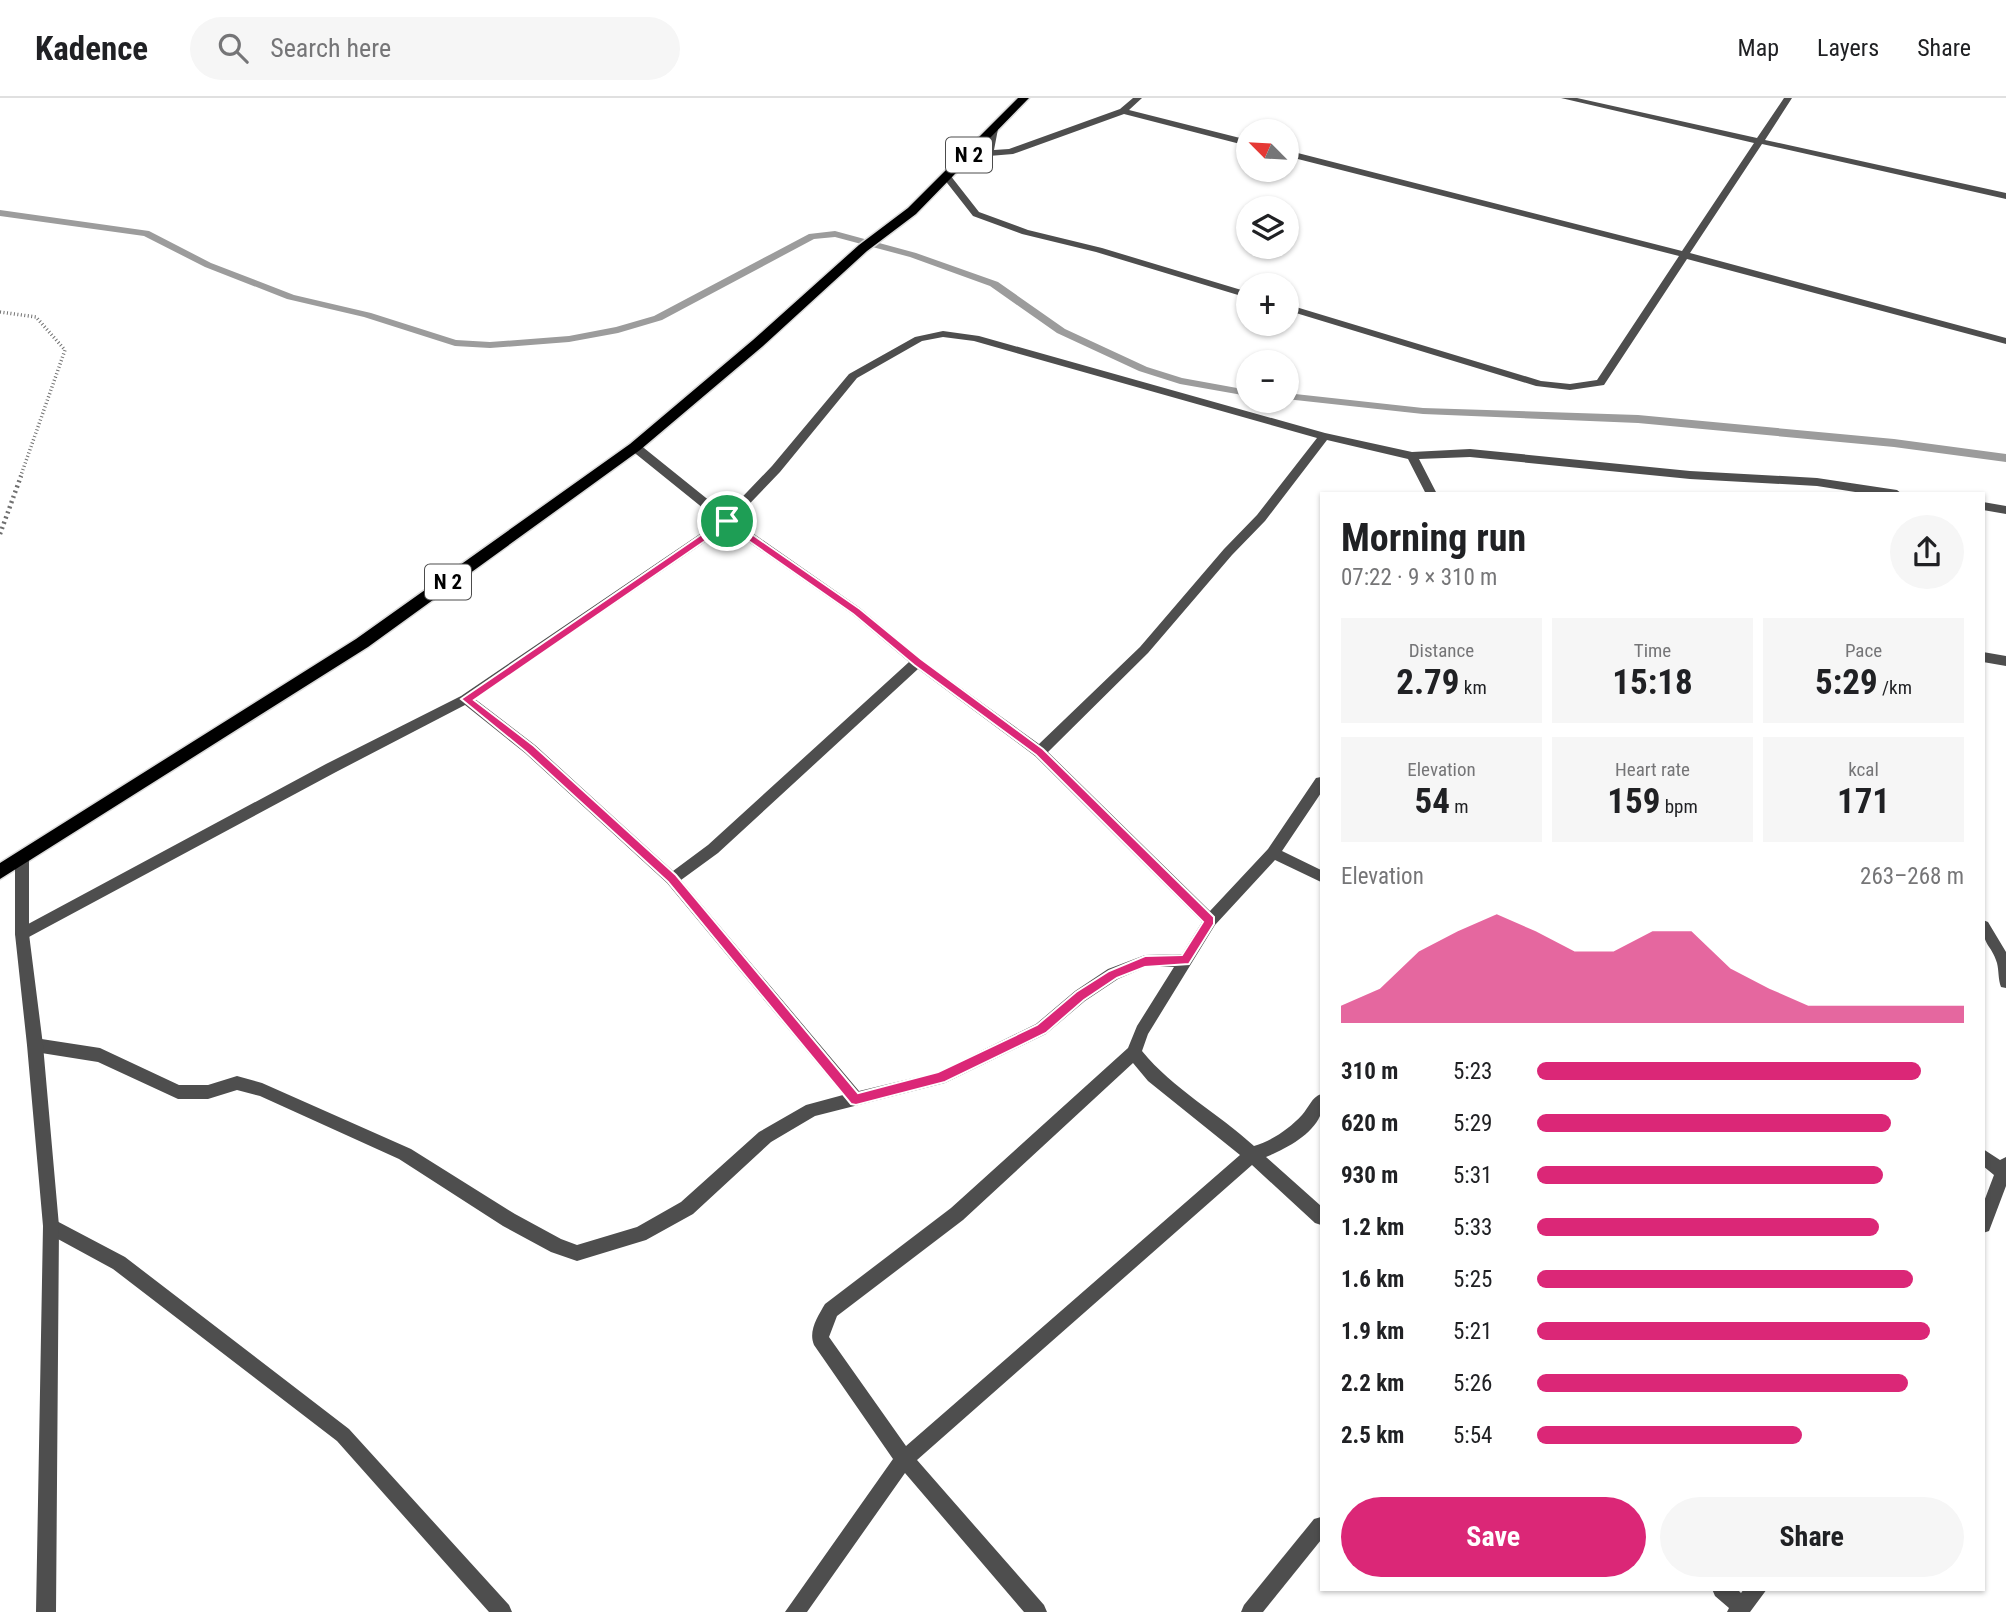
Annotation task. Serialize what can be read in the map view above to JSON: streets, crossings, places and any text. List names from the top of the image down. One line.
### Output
{"streets":{"main road":["N 2"]},"north":"top left","page":{"header":"Kadence","search":"Search here","nav":["Map","Layers","Share"],"map_buttons":["+","−"],"heading":["Morning run","07:22 · 9 × 310 m"],"stats":[["Distance","2.79 km"],["Time","15:18"],["Pace","5:29 /km"],["Elevation","54 m"],["Heart rate","159 bpm"],["kcal","171"]],"chart":["Elevation","263–268 m"],"list":[{"name":"310 m","note":"5:23"},{"name":"620 m","note":"5:29"},{"name":"930 m","note":"5:31"},{"name":"1.2 km","note":"5:33"},{"name":"1.6 km","note":"5:25"},{"name":"1.9 km","note":"5:21"},{"name":"2.2 km","note":"5:26"},{"name":"2.5 km","note":"5:54"}],"buttons":["Save","Share"]}}
